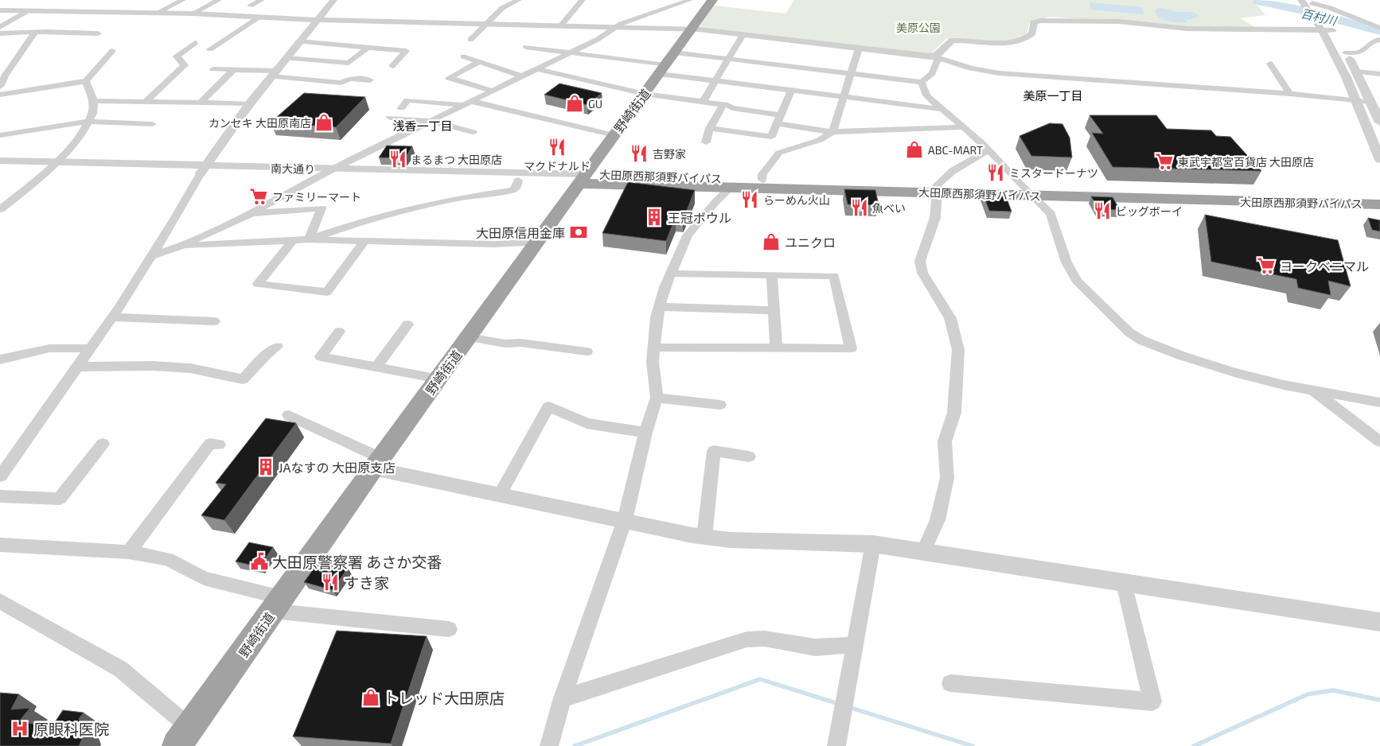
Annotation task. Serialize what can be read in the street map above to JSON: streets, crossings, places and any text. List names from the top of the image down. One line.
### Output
{"streets":{"highway":["野崎街道","大田原西那須野バイパス"],"street":["南大通り"]},"crossings":[["野崎街道","南大通り"],["野崎街道","大田原西那須野バイパス"],["南大通り","大田原西那須野バイパス"]],"districts":["美原一丁目","浅香一丁目"],"water":["百村川"],"parks":["美原公園"],"places":{"shop":["GU","カンセキ 大田原南店","ABC-MART","ユニクロ","トレッド大田原店"],"restaurant":["マクドナルド","吉野家","まるまつ 大田原店","ミスタードーナツ","らーめん火山","魚べい","ビッグボーイ","すき家"],"supermarket":["東武宇都宮百貨店 大田原店","ファミリーマート","ヨークベニマル"],"building":["王冠ボウル","JAなすの 大田原支店"],"bank":["大田原信用金庫"],"public building":["大田原警察署 あさか交番"],"hospital":["原眼科医院"]}}
